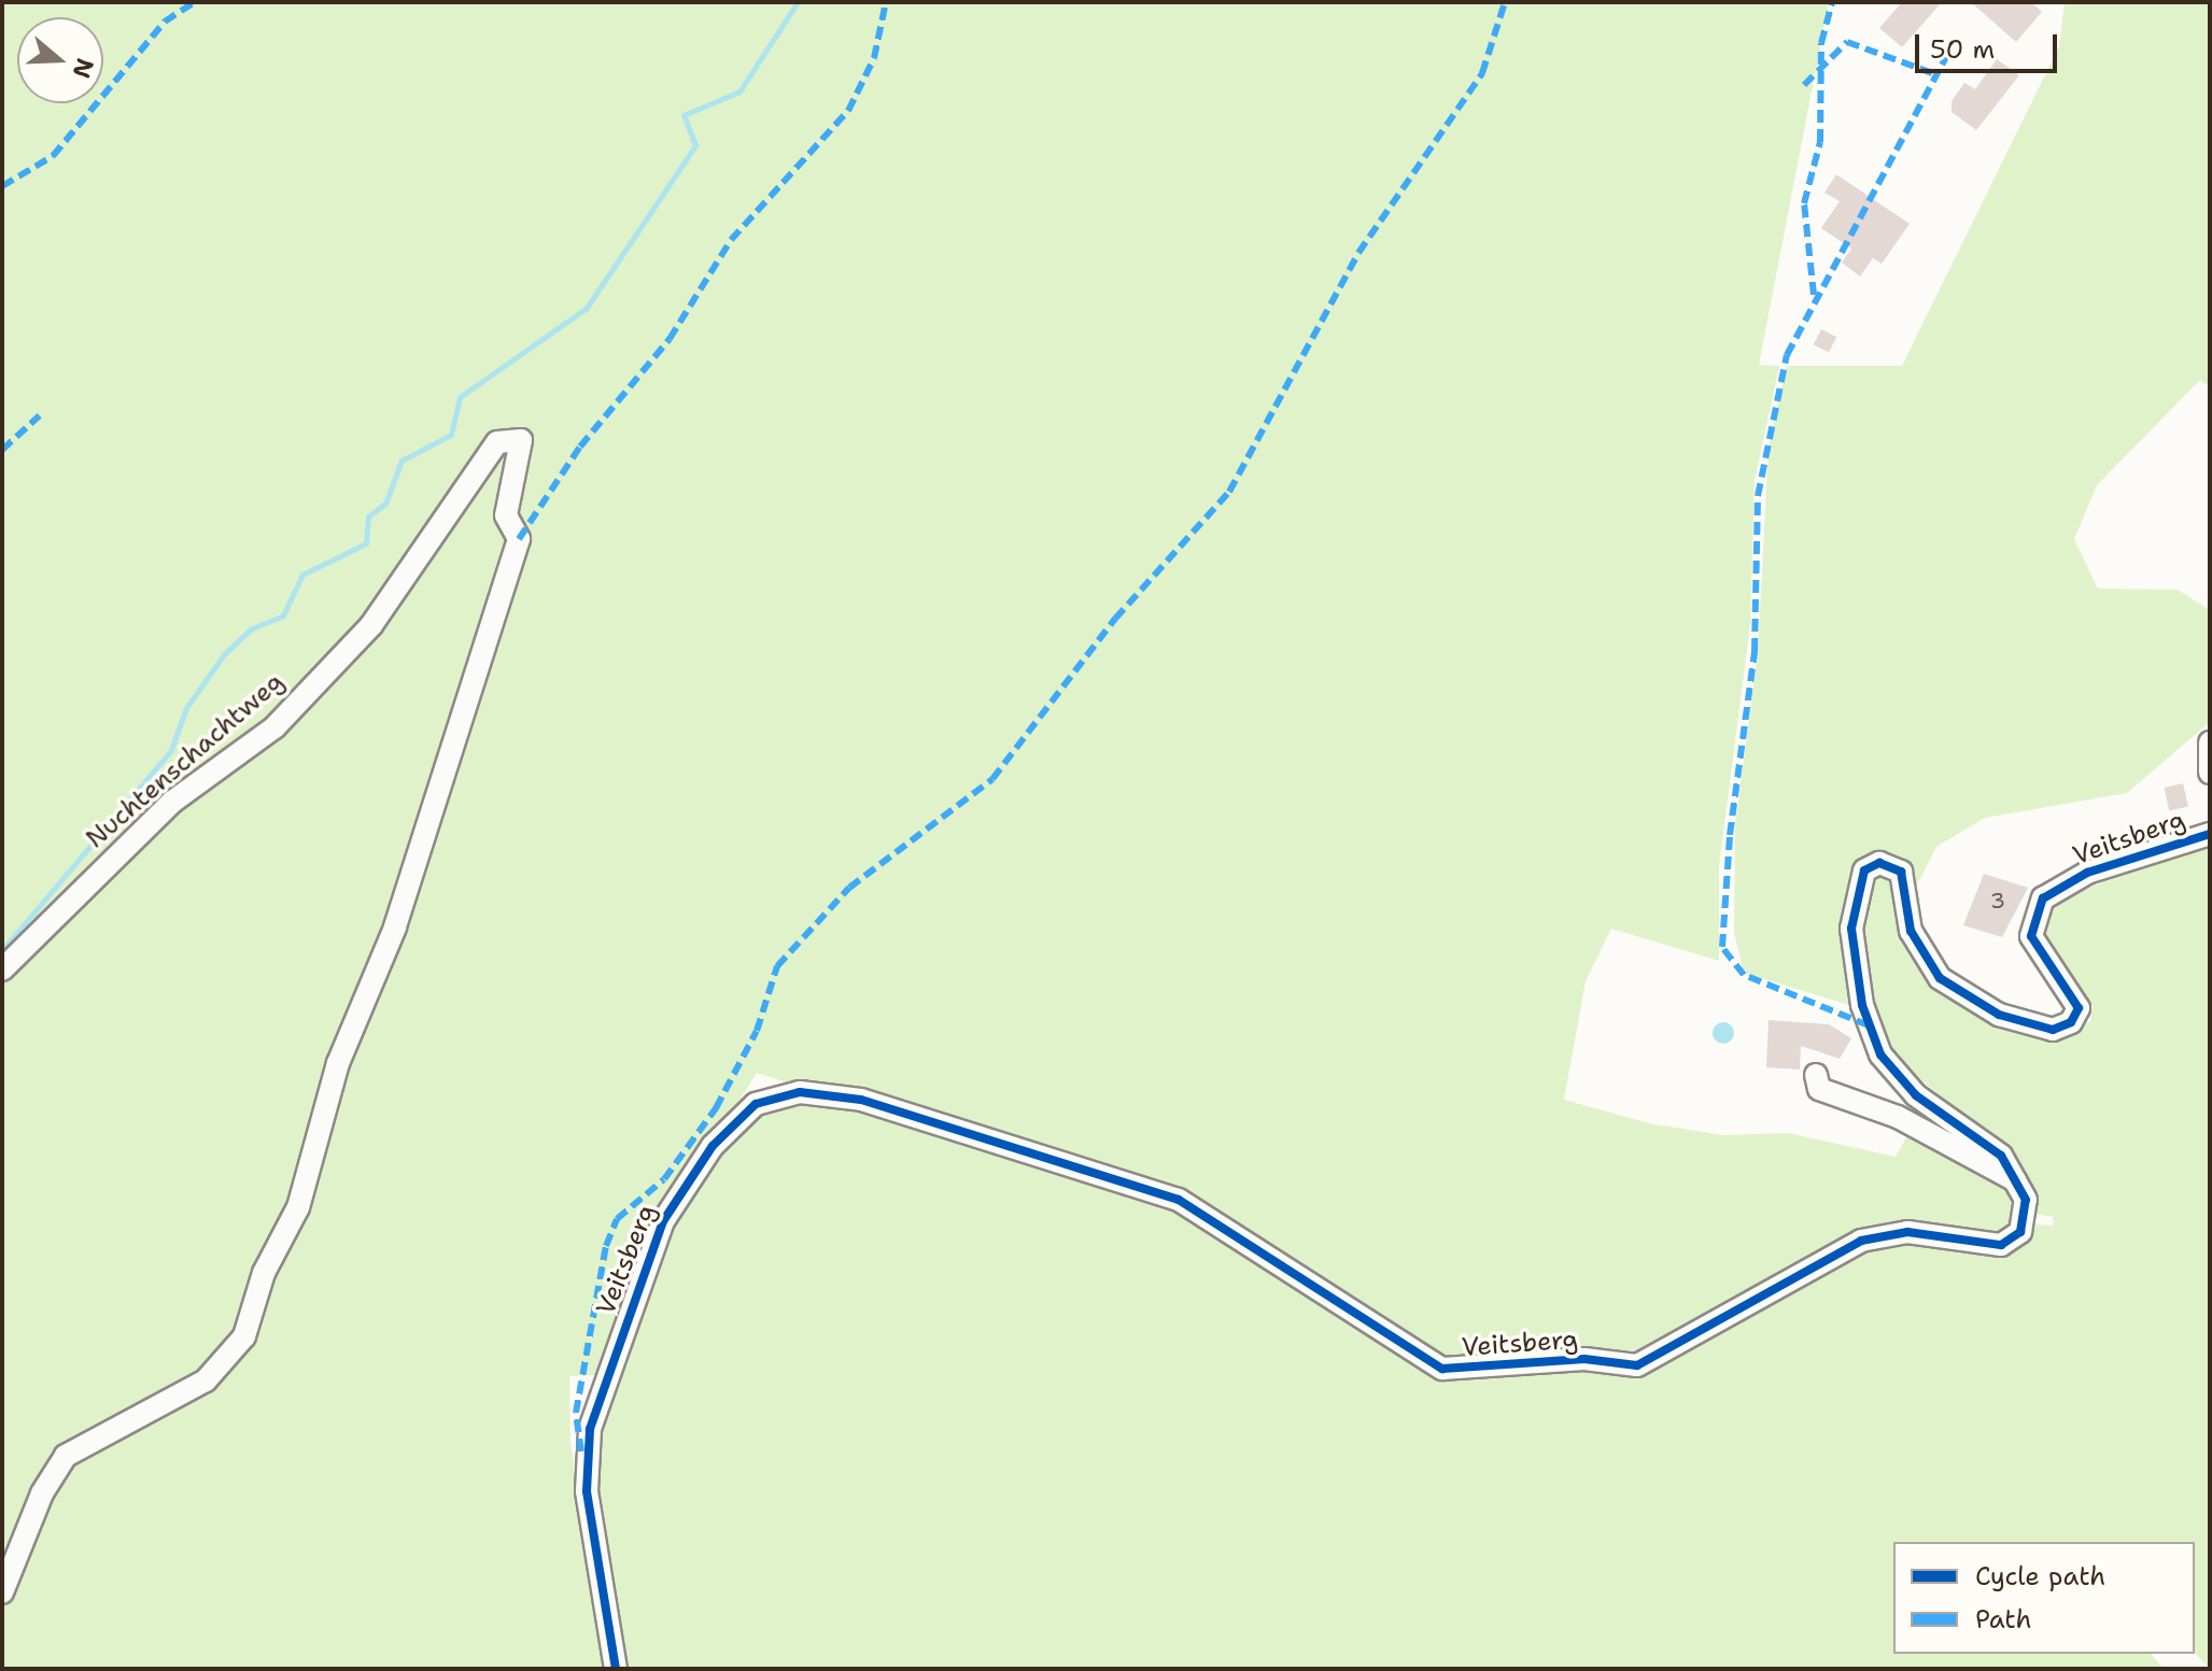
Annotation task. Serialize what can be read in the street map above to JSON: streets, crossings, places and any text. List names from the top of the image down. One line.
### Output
{"streets":{"street":["Nuchtenschachtweg","Veitsberg"]},"house_numbers":["3"],"legend":["Cycle path","Path"],"scale_bar":"50 m","north":"right"}
